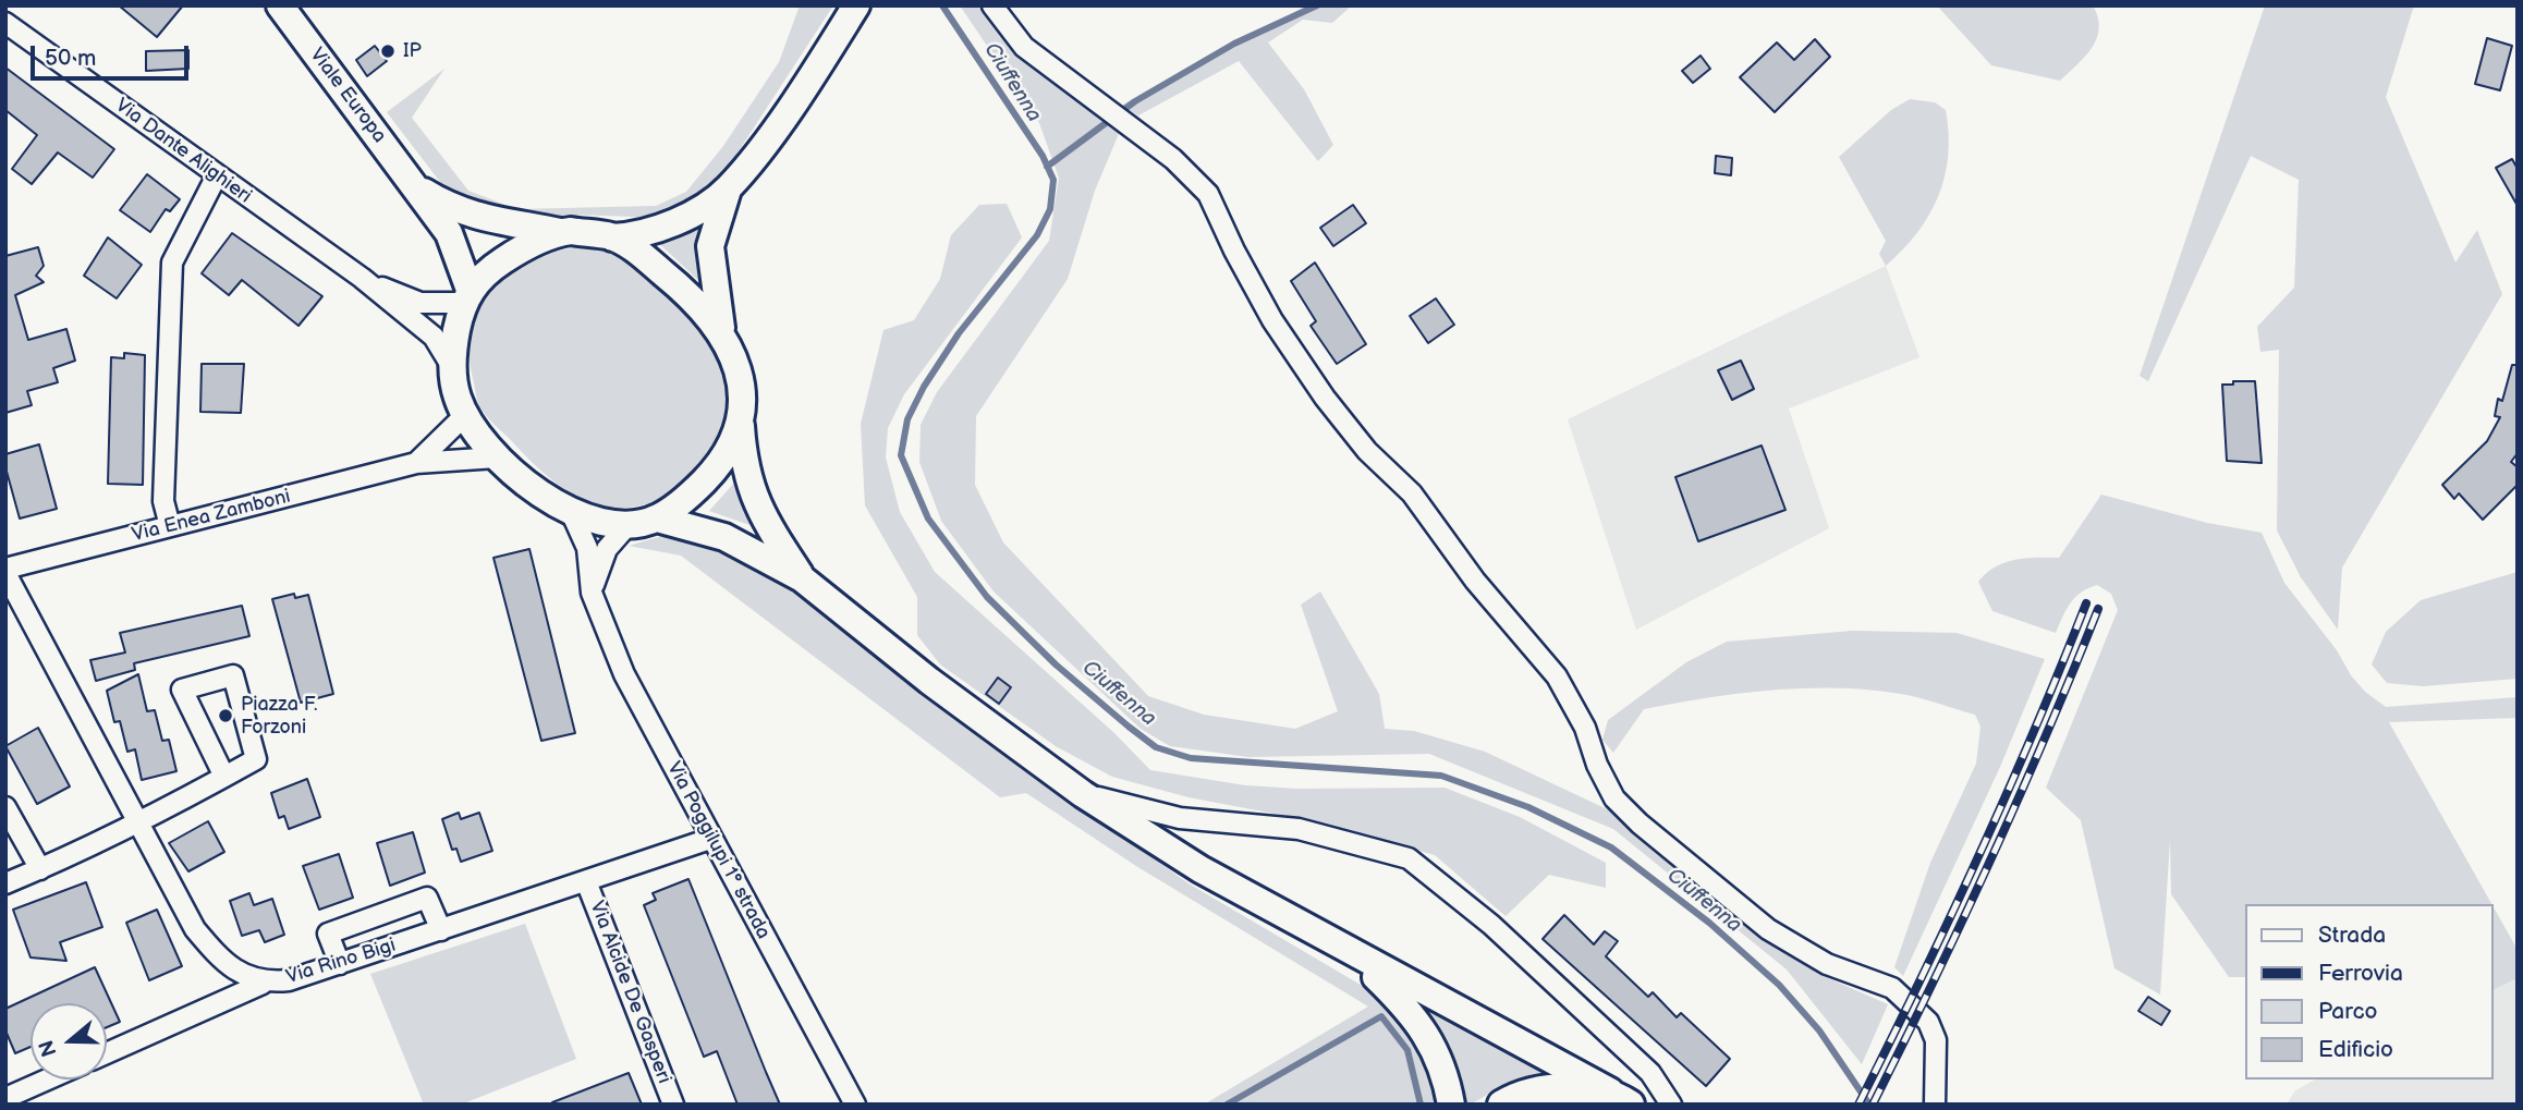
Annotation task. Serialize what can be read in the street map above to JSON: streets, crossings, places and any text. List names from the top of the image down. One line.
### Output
{"streets":{"main road":["Viale Europa"],"street":["Via Dante Alighieri","Via Enea Zamboni","Via Poggilupi 1° strada","Via Rino Bigi","Via Alcide De Gasperi"]},"crossings":[["Viale Europa","Via Dante Alighieri"],["Via Enea Zamboni","Via Rino Bigi"],["Via Poggilupi 1° strada","Via Rino Bigi"],["Via Rino Bigi","Via Alcide De Gasperi"]],"water":["Ciuffenna"],"places":["IP","Piazza F. Forzoni"],"legend":["Strada","Ferrovia","Parco","Edificio"],"scale_bar":"50 m","north":"left"}
